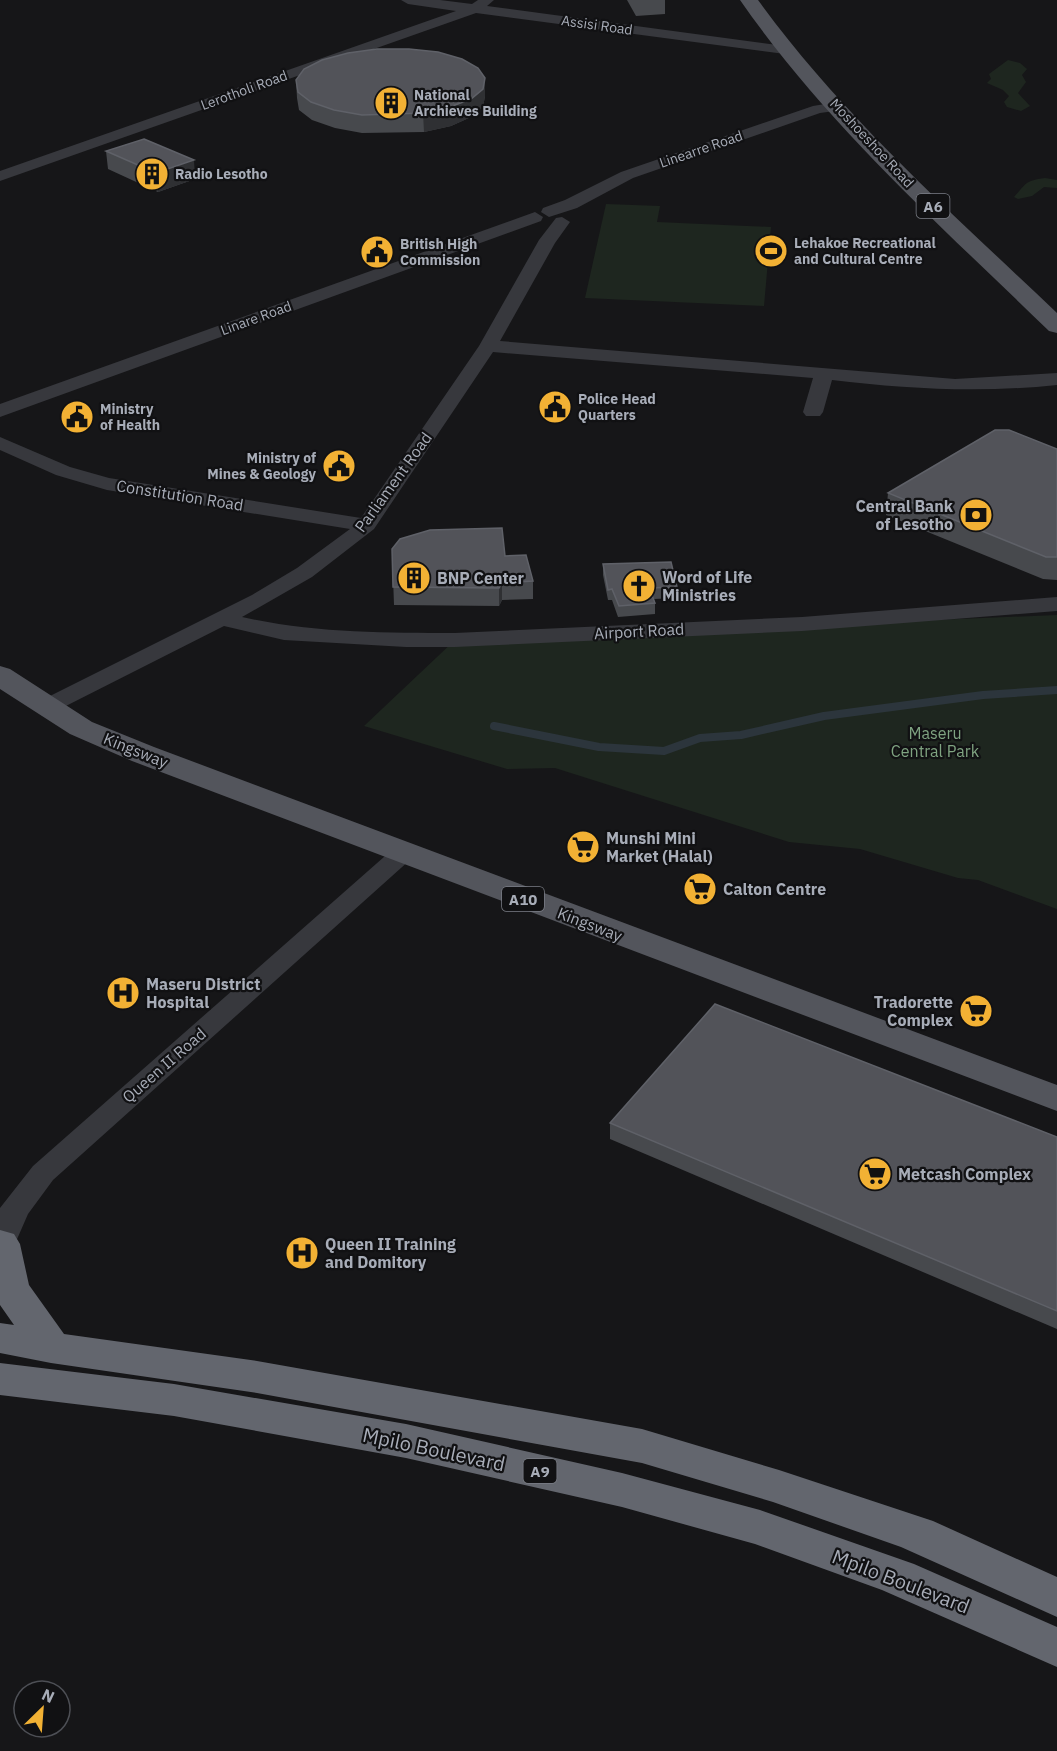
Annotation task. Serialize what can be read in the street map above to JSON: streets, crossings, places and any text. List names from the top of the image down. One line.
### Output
{"streets":{"highway":["Mpilo Boulevard","A9"],"main road":["Moshoeshoe Road","A6","Kingsway","A10"],"street":["Assisi Road","Lerotholi Road","Linearre Road","Linare Road","Parliament Road","Constitution Road","Airport Road","Queen II Road"]},"crossings":[["Assisi Road","Lerotholi Road"],["Assisi Road","Moshoeshoe Road"],["Moshoeshoe Road","Linearre Road"],["Linearre Road","Linare Road"],["Linearre Road","Parliament Road"],["Linare Road","Parliament Road"],["Parliament Road","Constitution Road"],["Parliament Road","Airport Road"],["Parliament Road","Kingsway"],["Kingsway","Queen II Road"]],"parks":["Maseru Central Park"],"places":{"building":["National Archieves Building","Radio Lesotho","BNP Center"],"sports":["Lehakoe Recreational and Cultural Centre"],"public building":["British High Commission","Police Head Quarters","Ministry of Health","Ministry of Mines & Geology"],"bank":["Central Bank of Lesotho"],"church":["Word of Life Ministries"],"supermarket":["Munshi Mini Market (Halal)","Calton Centre","Tradorette Complex","Metcash Complex"],"hospital":["Maseru District Hospital","Queen II Training and Domitory"]},"north":"top right"}
